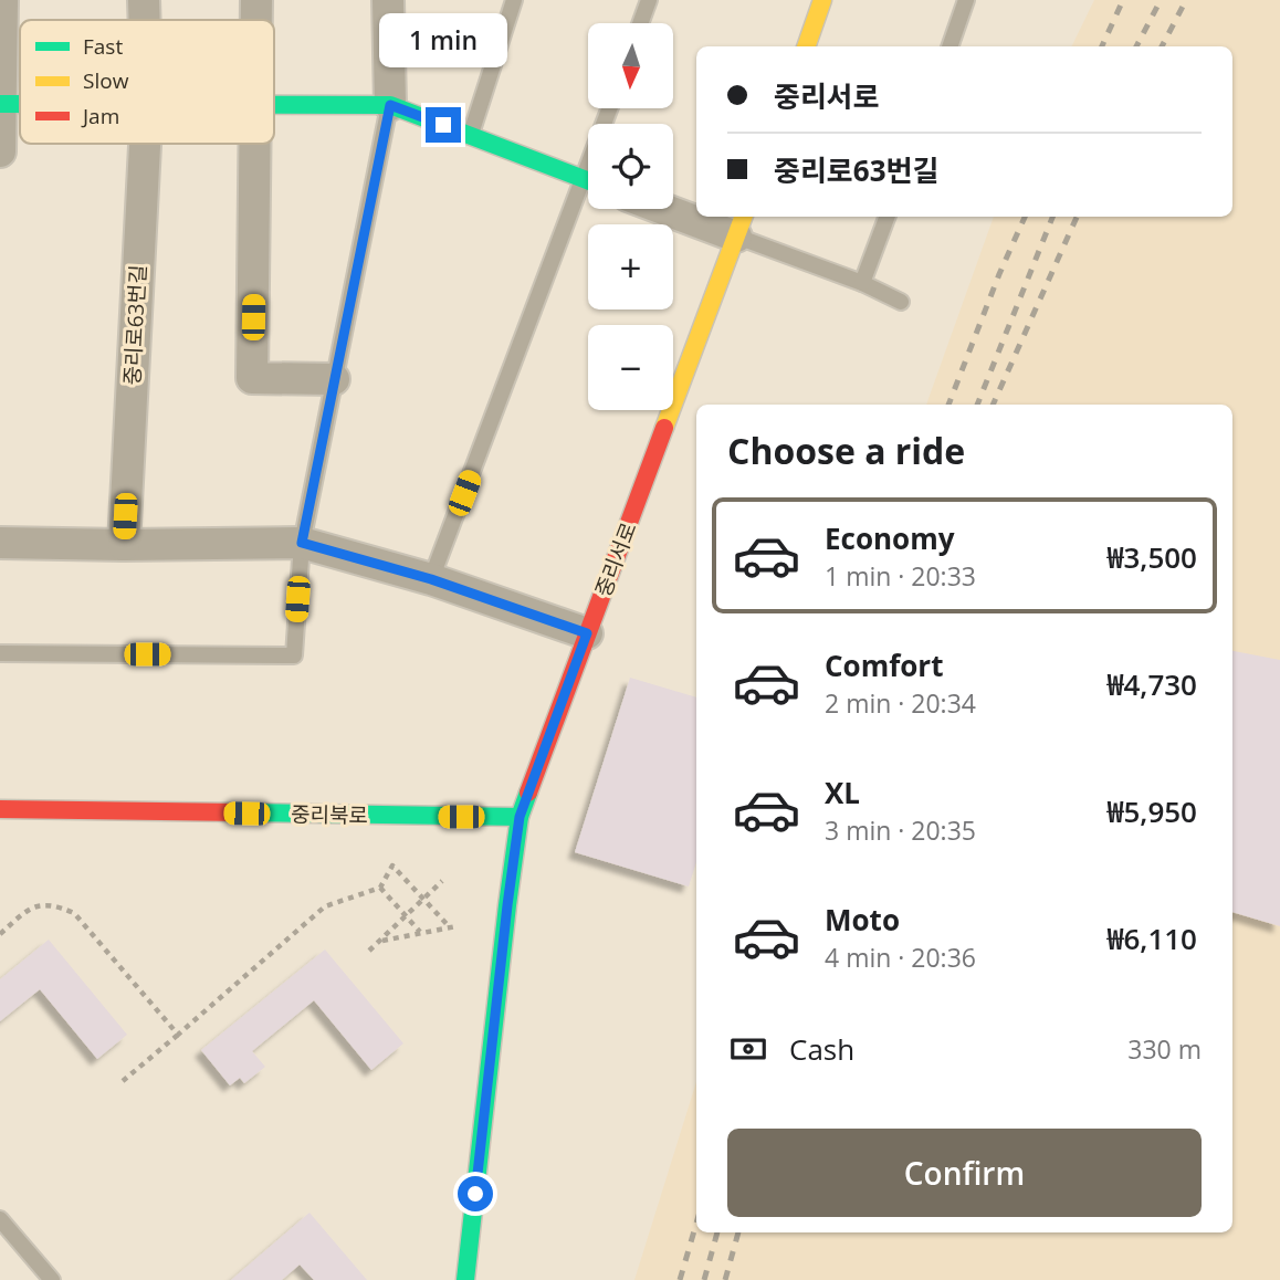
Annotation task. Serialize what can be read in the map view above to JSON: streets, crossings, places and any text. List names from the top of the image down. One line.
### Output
{"streets":{"main road":["중리서로","중리북로"],"street":["중리로63번길"]},"crossings":[["중리서로","중리북로"]],"legend":["Fast","Slow","Jam"],"north":"bottom","page":{"bubble":"1 min","map_buttons":["+","−"],"banner":["중리서로","중리로63번길"],"heading":"Choose a ride","list":[{"name":"Economy","note":"1 min · 20:33","value":"₩3,500"},{"name":"Comfort","note":"2 min · 20:34","value":"₩4,730"},{"name":"XL","note":"3 min · 20:35","value":"₩5,950"},{"name":"Moto","note":"4 min · 20:36","value":"₩6,110"}],"pay":["Cash","330 m"],"buttons":"Confirm"}}
